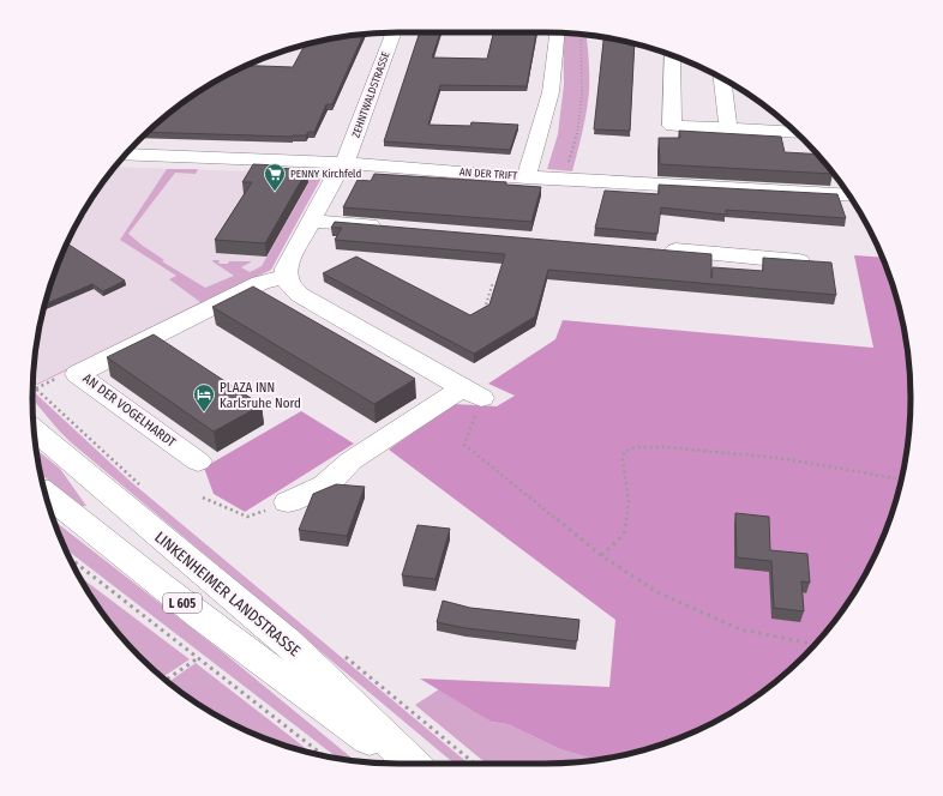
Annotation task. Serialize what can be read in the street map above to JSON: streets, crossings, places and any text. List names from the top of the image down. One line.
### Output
{"streets":{"street":["ZEHNTWALDSTRASSE","AN DER TRIFT","AN DER VOGELHARDT","LINKENHEIMER LANDSTRASSE","L 605"]},"crossings":[["ZEHNTWALDSTRASSE","AN DER TRIFT"]],"places":{"supermarket":["PENNY Kirchfeld"],"hotel":["PLAZA INN Karlsruhe Nord"]}}
